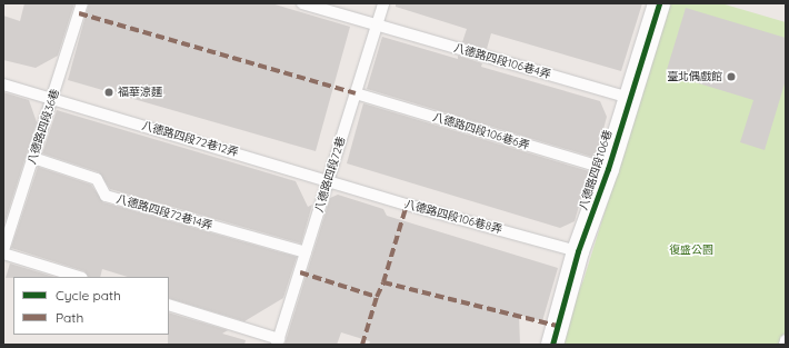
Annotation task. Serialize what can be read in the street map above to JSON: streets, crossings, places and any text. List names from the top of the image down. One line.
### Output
{"streets":{"street":["八德路四段106巷"],"lane":["八德路四段106巷4弄","八德路四段36巷","八德路四段106巷6弄","八德路四段72巷12弄","八德路四段72巷","八德路四段72巷14弄","八德路四段106巷8弄"]},"crossings":[["八德路四段106巷4弄","八德路四段106巷"],["八德路四段106巷4弄","八德路四段72巷"],["八德路四段36巷","八德路四段72巷12弄"],["八德路四段36巷","八德路四段72巷14弄"],["八德路四段106巷6弄","八德路四段106巷"],["八德路四段106巷6弄","八德路四段72巷"],["八德路四段72巷12弄","八德路四段72巷"],["八德路四段72巷12弄","八德路四段106巷8弄"],["八德路四段106巷","八德路四段106巷8弄"],["八德路四段72巷","八德路四段72巷14弄"],["八德路四段72巷","八德路四段106巷8弄"]],"parks":["復盛公園"],"places":["臺北偶戲館","福華涼麵"],"legend":["Cycle path","Path"]}
